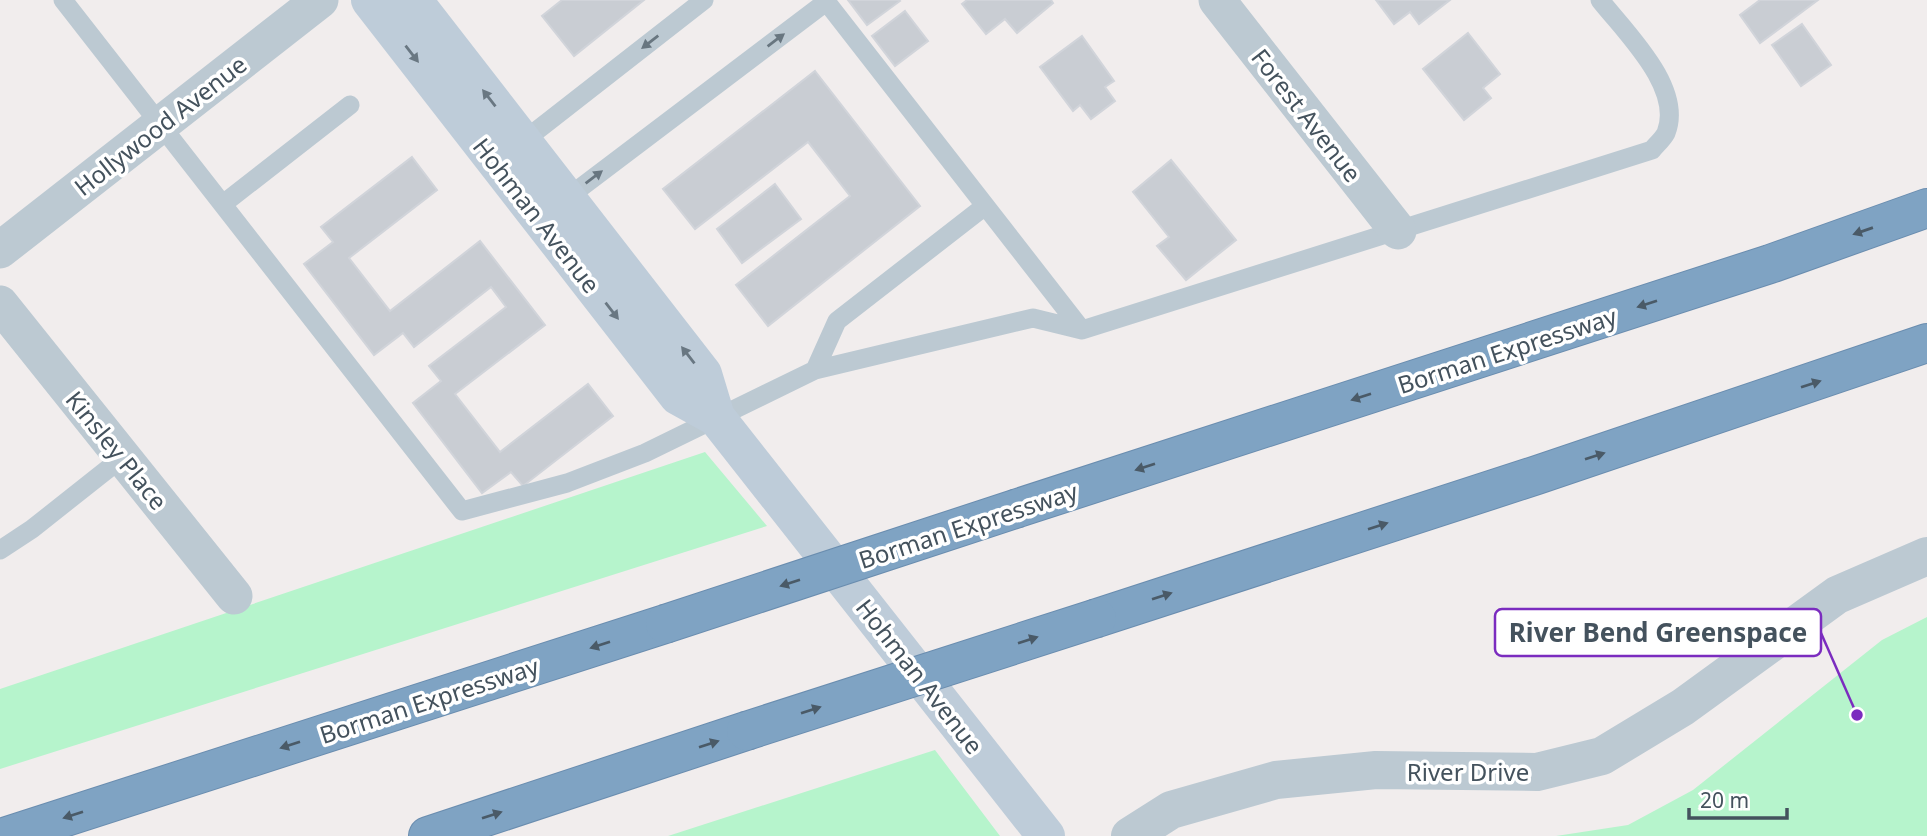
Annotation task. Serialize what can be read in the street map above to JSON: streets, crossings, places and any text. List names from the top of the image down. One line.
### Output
{"streets":{"highway":["Borman Expressway"],"main road":["Hohman Avenue"],"street":["Forest Avenue","Hollywood Avenue","Kinsley Place","River Drive"]},"places":["River Bend Greenspace"],"scale_bar":"20 m"}
